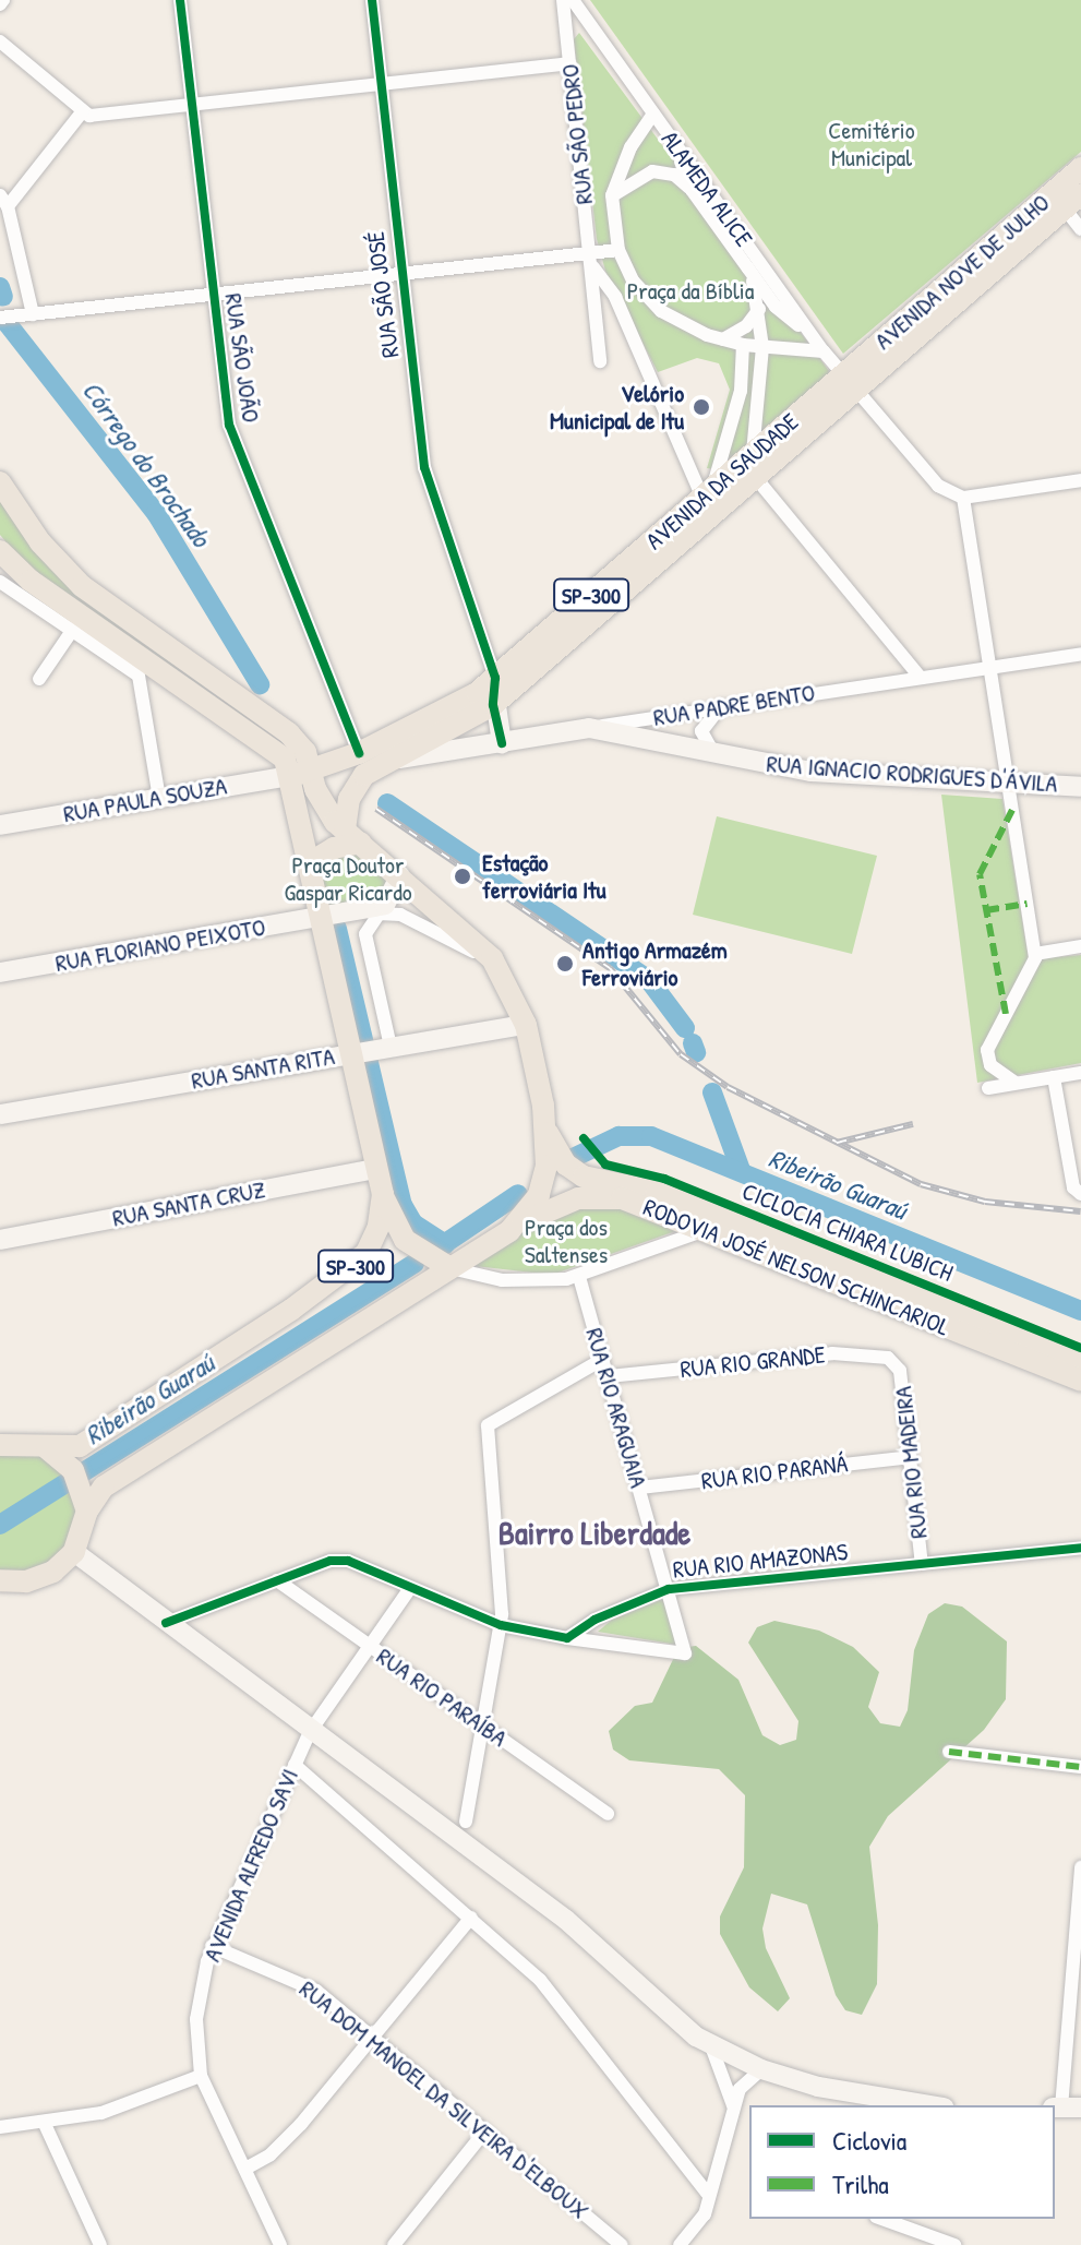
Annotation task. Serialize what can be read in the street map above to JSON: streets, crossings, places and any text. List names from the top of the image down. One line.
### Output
{"streets":{"main road":["AVENIDA NOVE DE JULHO","AVENIDA DA SAUDADE","SP-300","RUA PADRE BENTO","RUA IGNACIO RODRIGUES D'ÁVILA","RUA PAULA SOUZA","RUA FLORIANO PEIXOTO","RUA SANTA RITA","RUA SANTA CRUZ","RODOVIA JOSÉ NELSON SCHINCARIOL"],"street":["RUA SÃO PEDRO","ALAMEDA ALICE","RUA SÃO JOSÉ","RUA SÃO JOÃO","RUA RIO GRANDE","RUA RIO ARAGUAIA","RUA RIO MADEIRA","RUA RIO PARANÁ","RUA RIO AMAZONAS","RUA RIO PARAÍBA","AVENIDA ALFREDO SAVI","RUA DOM MANOEL DA SILVEIRA D'ELBOUX"],"cycle path":["CICLOCIA CHIARA LUBICH"]},"crossings":[["RUA SÃO PEDRO","AVENIDA DA SAUDADE"],["ALAMEDA ALICE","AVENIDA NOVE DE JULHO"],["ALAMEDA ALICE","AVENIDA DA SAUDADE"],["AVENIDA NOVE DE JULHO","AVENIDA DA SAUDADE"],["RUA SÃO JOSÉ","AVENIDA DA SAUDADE"],["RUA SÃO JOÃO","AVENIDA DA SAUDADE"],["AVENIDA DA SAUDADE","SP-300"],["AVENIDA DA SAUDADE","RUA PADRE BENTO"],["AVENIDA DA SAUDADE","RUA PAULA SOUZA"],["SP-300","RUA PAULA SOUZA"],["SP-300","RUA FLORIANO PEIXOTO"],["SP-300","RUA SANTA RITA"],["SP-300","RUA SANTA CRUZ"],["SP-300","RODOVIA JOSÉ NELSON SCHINCARIOL"],["RUA PADRE BENTO","RUA IGNACIO RODRIGUES D'ÁVILA"],["RUA RIO GRANDE","RUA RIO ARAGUAIA"],["RUA RIO GRANDE","RUA RIO MADEIRA"],["RUA RIO ARAGUAIA","RUA RIO PARANÁ"],["RUA RIO ARAGUAIA","RUA RIO AMAZONAS"],["RUA RIO MADEIRA","RUA RIO PARANÁ"],["RUA RIO MADEIRA","RUA RIO AMAZONAS"],["RUA RIO PARAÍBA","AVENIDA ALFREDO SAVI"],["AVENIDA ALFREDO SAVI","RUA DOM MANOEL DA SILVEIRA D'ELBOUX"]],"districts":["Bairro Liberdade"],"water":["Córrego do Brochado","Ribeirão Guaraú"],"parks":["Cemitério Municipal","Praça da Bíblia","Praça Doutor Gaspar Ricardo","Praça dos Saltenses"],"places":["Velório Municipal de Itu","Estação ferroviária Itu","Antigo Armazém Ferroviário"],"legend":["Ciclovia","Trilha"]}
